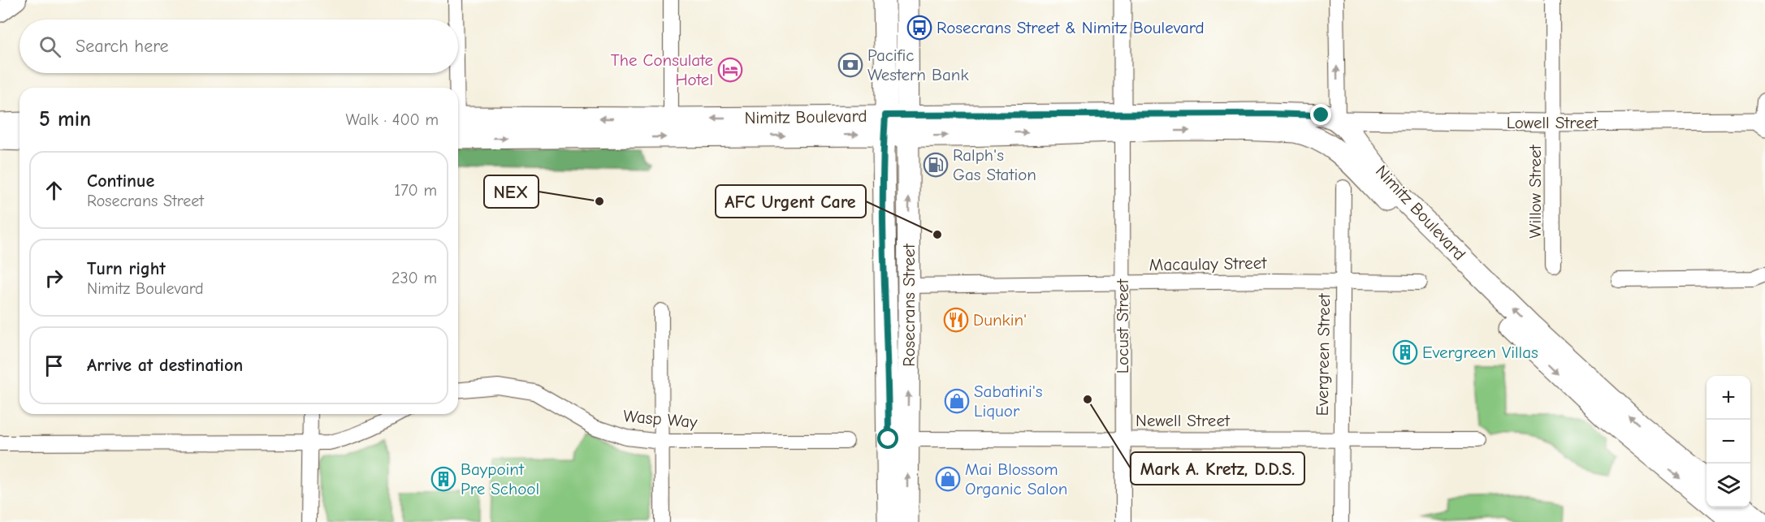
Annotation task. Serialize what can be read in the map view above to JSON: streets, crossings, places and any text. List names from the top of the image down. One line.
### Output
{"streets":{"main road":["Nimitz Boulevard","Rosecrans Street"],"street":["Lowell Street","Willow Street","Macaulay Street","Locust Street","Evergreen Street","Wasp Way","Newell Street"]},"crossings":[["Nimitz Boulevard","Lowell Street"],["Nimitz Boulevard","Rosecrans Street"],["Nimitz Boulevard","Locust Street"],["Lowell Street","Willow Street"],["Macaulay Street","Rosecrans Street"],["Macaulay Street","Locust Street"],["Macaulay Street","Evergreen Street"],["Rosecrans Street","Newell Street"],["Locust Street","Newell Street"],["Evergreen Street","Newell Street"]],"places":{"bus stop":["Rosecrans Street & Nimitz Boulevard"],"bank":["Pacific Western Bank"],"hotel":["The Consulate Hotel"],"fuel station":["Ralph's Gas Station"],"other":["NEX","AFC Urgent Care","Mark A. Kretz, D.D.S."],"restaurant":["Dunkin'"],"building":["Evergreen Villas","Baypoint Pre School"],"shop":["Sabatini's Liquor","Mai Blossom Organic Salon"]},"page":{"search":"Search here","heading":["5 min","Walk · 400 m"],"list":[["Continue","Rosecrans Street","170 m"],["Turn right","Nimitz Boulevard","230 m"],"Arrive at destination"],"map_buttons":["+","−"]}}
